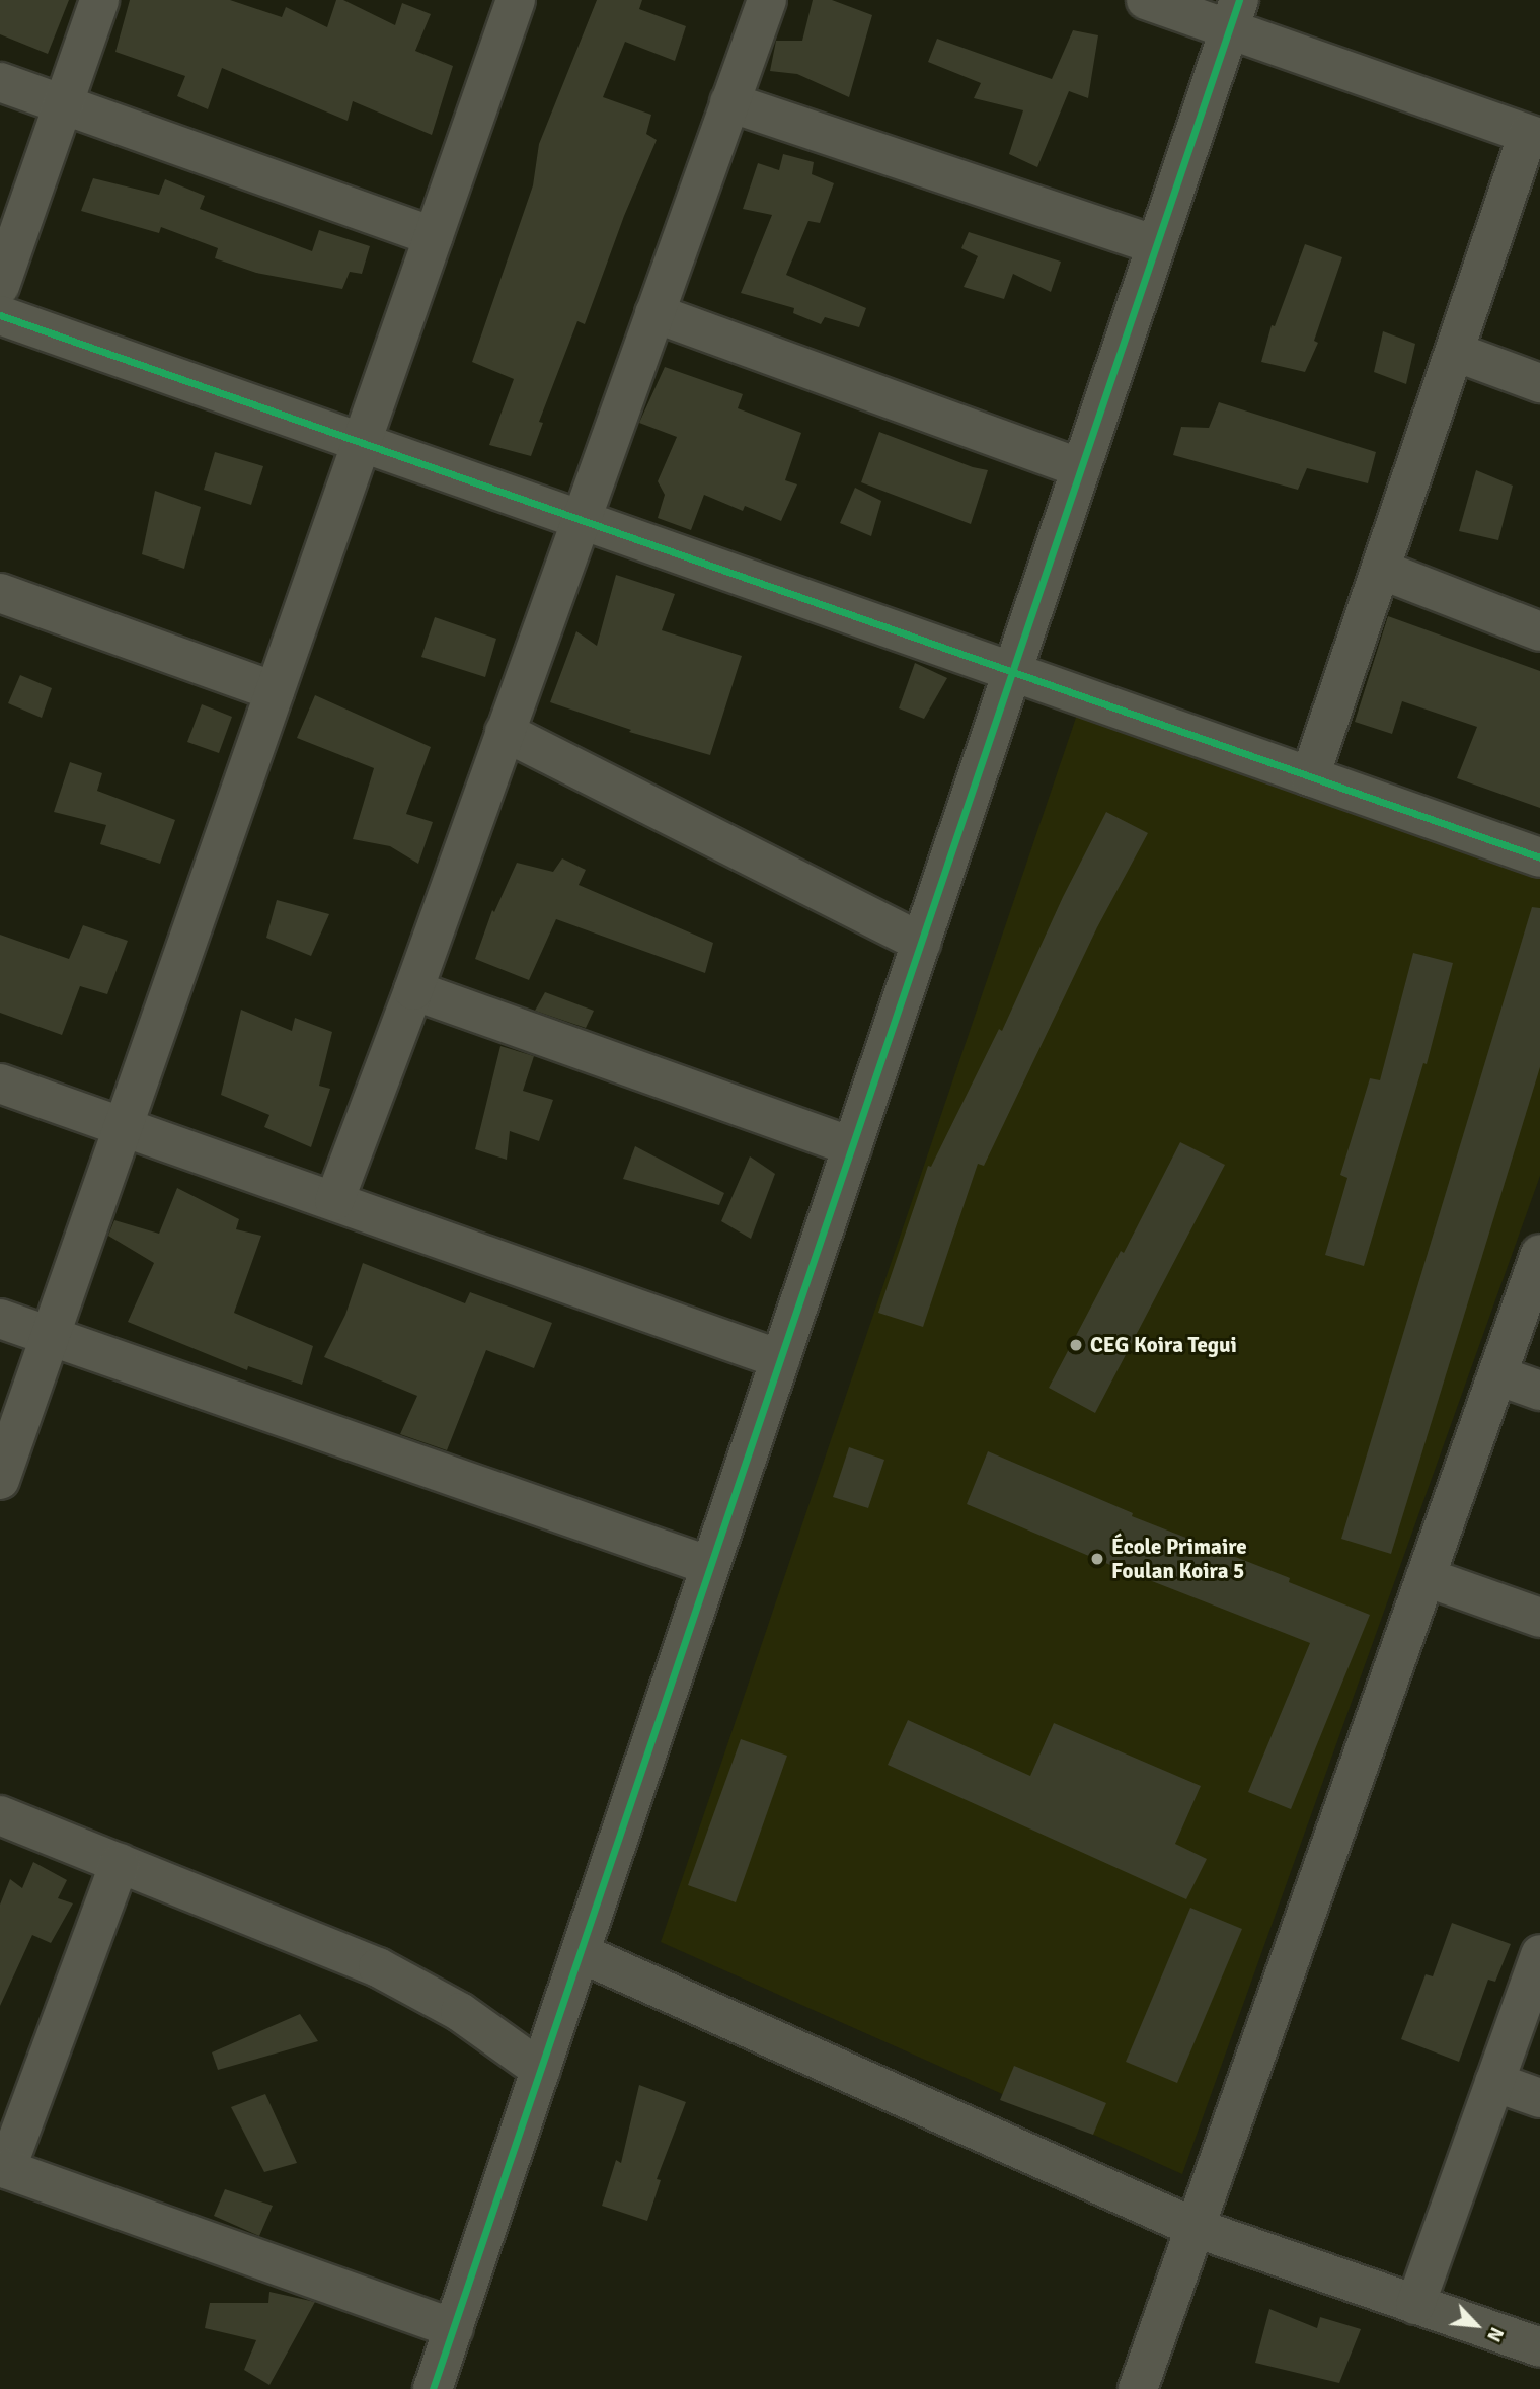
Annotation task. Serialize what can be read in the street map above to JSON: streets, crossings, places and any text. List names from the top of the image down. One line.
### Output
{"places":["CEG Koira Tegui","École Primaire Foulan Koira 5"],"north":"bottom right"}
